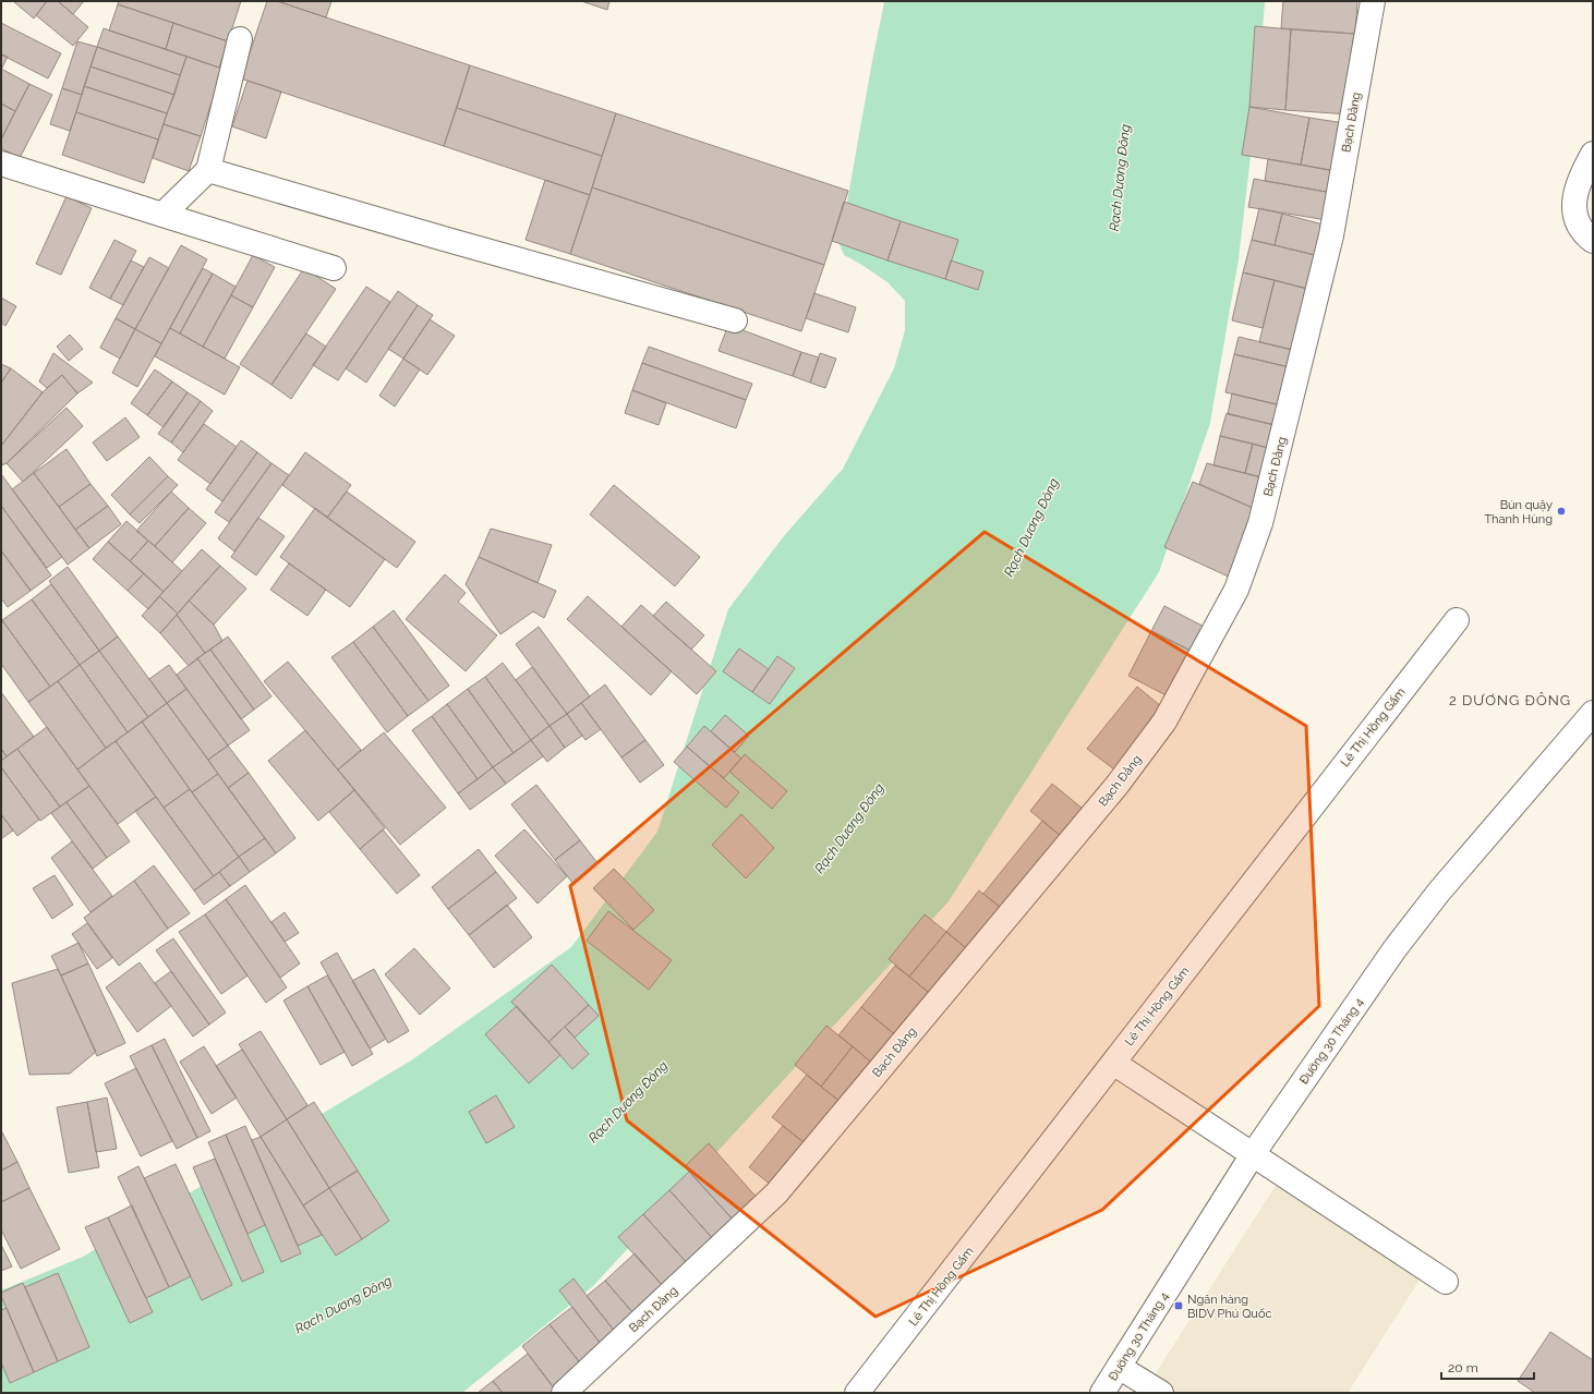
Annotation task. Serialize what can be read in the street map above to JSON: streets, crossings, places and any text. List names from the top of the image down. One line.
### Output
{"streets":{"street":["Bạch Đằng","Lê Thị Hồng Gấm","Đường 30 Tháng 4"]},"districts":["2 DƯƠNG ĐÔNG"],"water":["Rạch Dương Đông"],"places":{"other":["Bún quậy Thanh Hùng"],"transit":["Ngân hàng BIDV Phú Quốc"]},"scale_bar":"20 m"}
